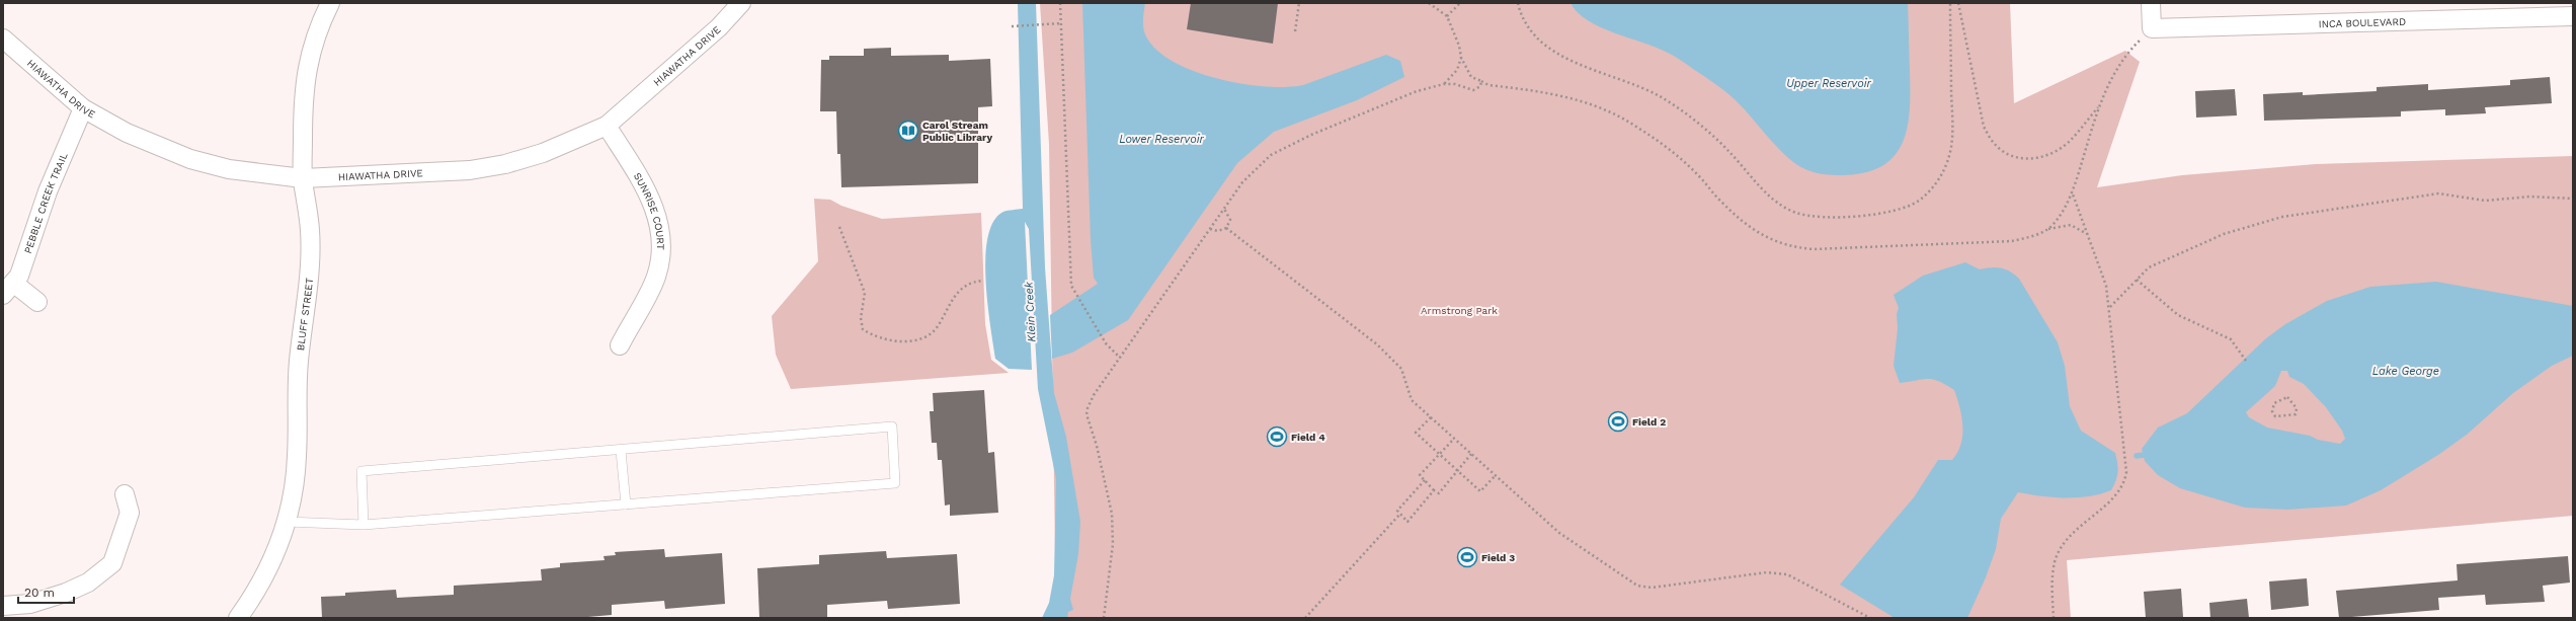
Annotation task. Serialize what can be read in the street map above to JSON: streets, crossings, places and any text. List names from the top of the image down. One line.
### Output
{"streets":{"street":["INCA BOULEVARD","HIAWATHA DRIVE","PEBBLE CREEK TRAIL","SUNRISE COURT","BLUFF STREET"]},"crossings":[["HIAWATHA DRIVE","PEBBLE CREEK TRAIL"],["HIAWATHA DRIVE","SUNRISE COURT"],["HIAWATHA DRIVE","BLUFF STREET"]],"water":["Upper Reservoir","Lower Reservoir","Klein Creek","Lake George"],"parks":["Armstrong Park"],"places":{"library":["Carol Stream Public Library"],"sports":["Field 2","Field 4","Field 3"]},"scale_bar":"20 m"}
